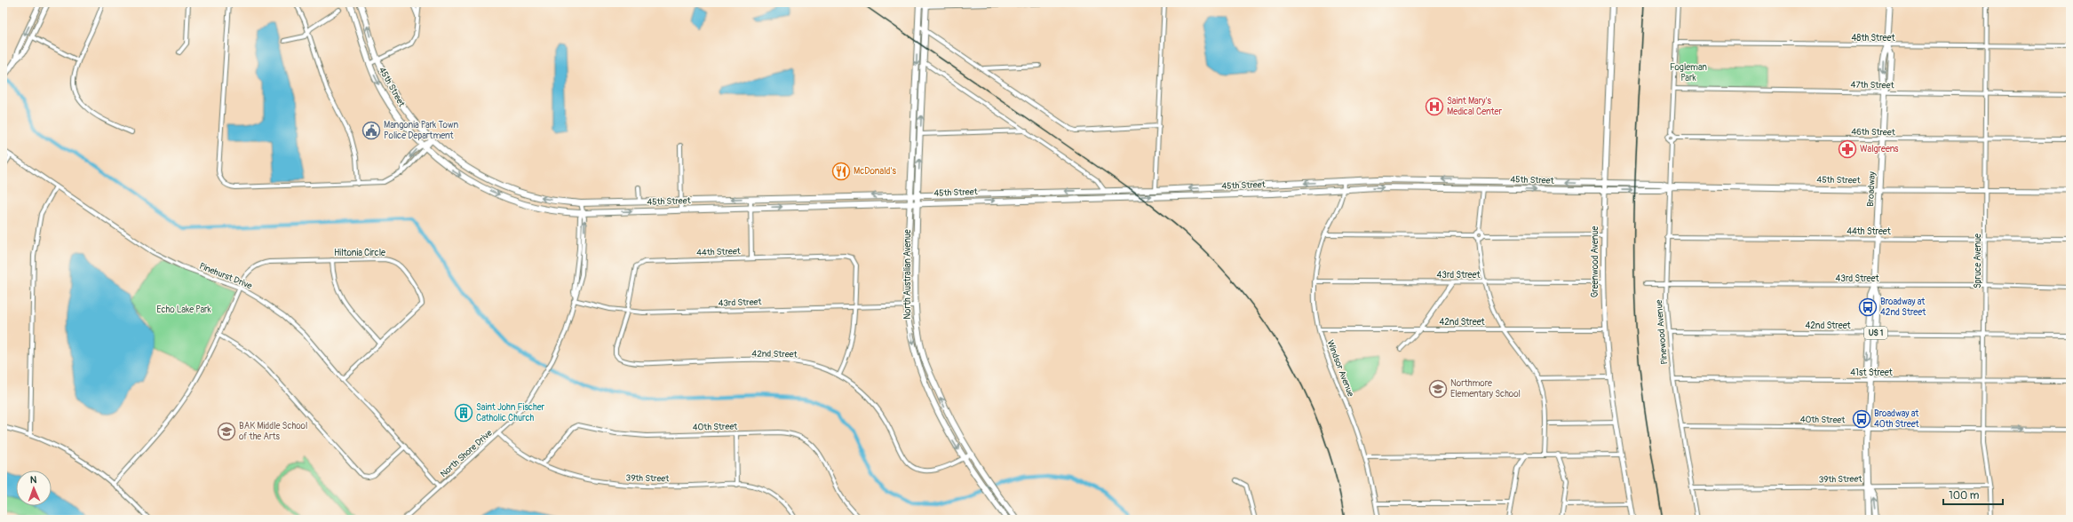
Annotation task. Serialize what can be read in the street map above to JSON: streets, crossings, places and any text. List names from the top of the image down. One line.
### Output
{"streets":{"main road":["45th Street","Broadway","Greenwood Avenue","North Australian Avenue","US 1"],"street":["48th Street","47th Street","46th Street","44th Street","Hiltonia Circle","Spruce Avenue","43rd Street","Pinehurst Drive","42nd Street","Pinewood Avenue","Windsor Avenue","41st Street","40th Street","North Shore Drive","39th Street"]},"crossings":[["48th Street","Broadway"],["48th Street","Spruce Avenue"],["47th Street","Broadway"],["47th Street","Spruce Avenue"],["45th Street","Broadway"],["45th Street","Spruce Avenue"],["45th Street","Greenwood Avenue"],["45th Street","North Australian Avenue"],["45th Street","Pinewood Avenue"],["45th Street","Windsor Avenue"],["45th Street","North Shore Drive"],["46th Street","Broadway"],["46th Street","Spruce Avenue"],["Broadway","44th Street"],["Broadway","43rd Street"],["Broadway","42nd Street"],["Broadway","41st Street"],["Broadway","40th Street"],["Broadway","39th Street"],["44th Street","Spruce Avenue"],["44th Street","43rd Street"],["44th Street","42nd Street"],["44th Street","Pinewood Avenue"],["Hiltonia Circle","Pinehurst Drive"],["Spruce Avenue","43rd Street"],["Spruce Avenue","42nd Street"],["Spruce Avenue","41st Street"],["Spruce Avenue","40th Street"],["Spruce Avenue","39th Street"],["Greenwood Avenue","43rd Street"],["Greenwood Avenue","42nd Street"],["North Australian Avenue","43rd Street"],["North Australian Avenue","42nd Street"],["43rd Street","42nd Street"],["43rd Street","Pinewood Avenue"],["43rd Street","Windsor Avenue"],["43rd Street","North Shore Drive"],["Pinehurst Drive","North Shore Drive"],["42nd Street","Pinewood Avenue"],["42nd Street","Windsor Avenue"],["Pinewood Avenue","41st Street"],["Pinewood Avenue","40th Street"],["Pinewood Avenue","39th Street"],["40th Street","39th Street"],["North Shore Drive","39th Street"]],"parks":["Fogleman Park","Echo Lake Park"],"places":{"hospital":["Saint Mary's Medical Center"],"public building":["Mangonia Park Town Police Department"],"pharmacy":["Walgreens"],"restaurant":["McDonald's"],"bus stop":["Broadway at 42nd Street","Broadway at 40th Street"],"school or university":["Northmore Elementary School","BAK Middle School of the Arts"],"building":["Saint John Fischer Catholic Church"]},"scale_bar":"100 m","north":"top"}
